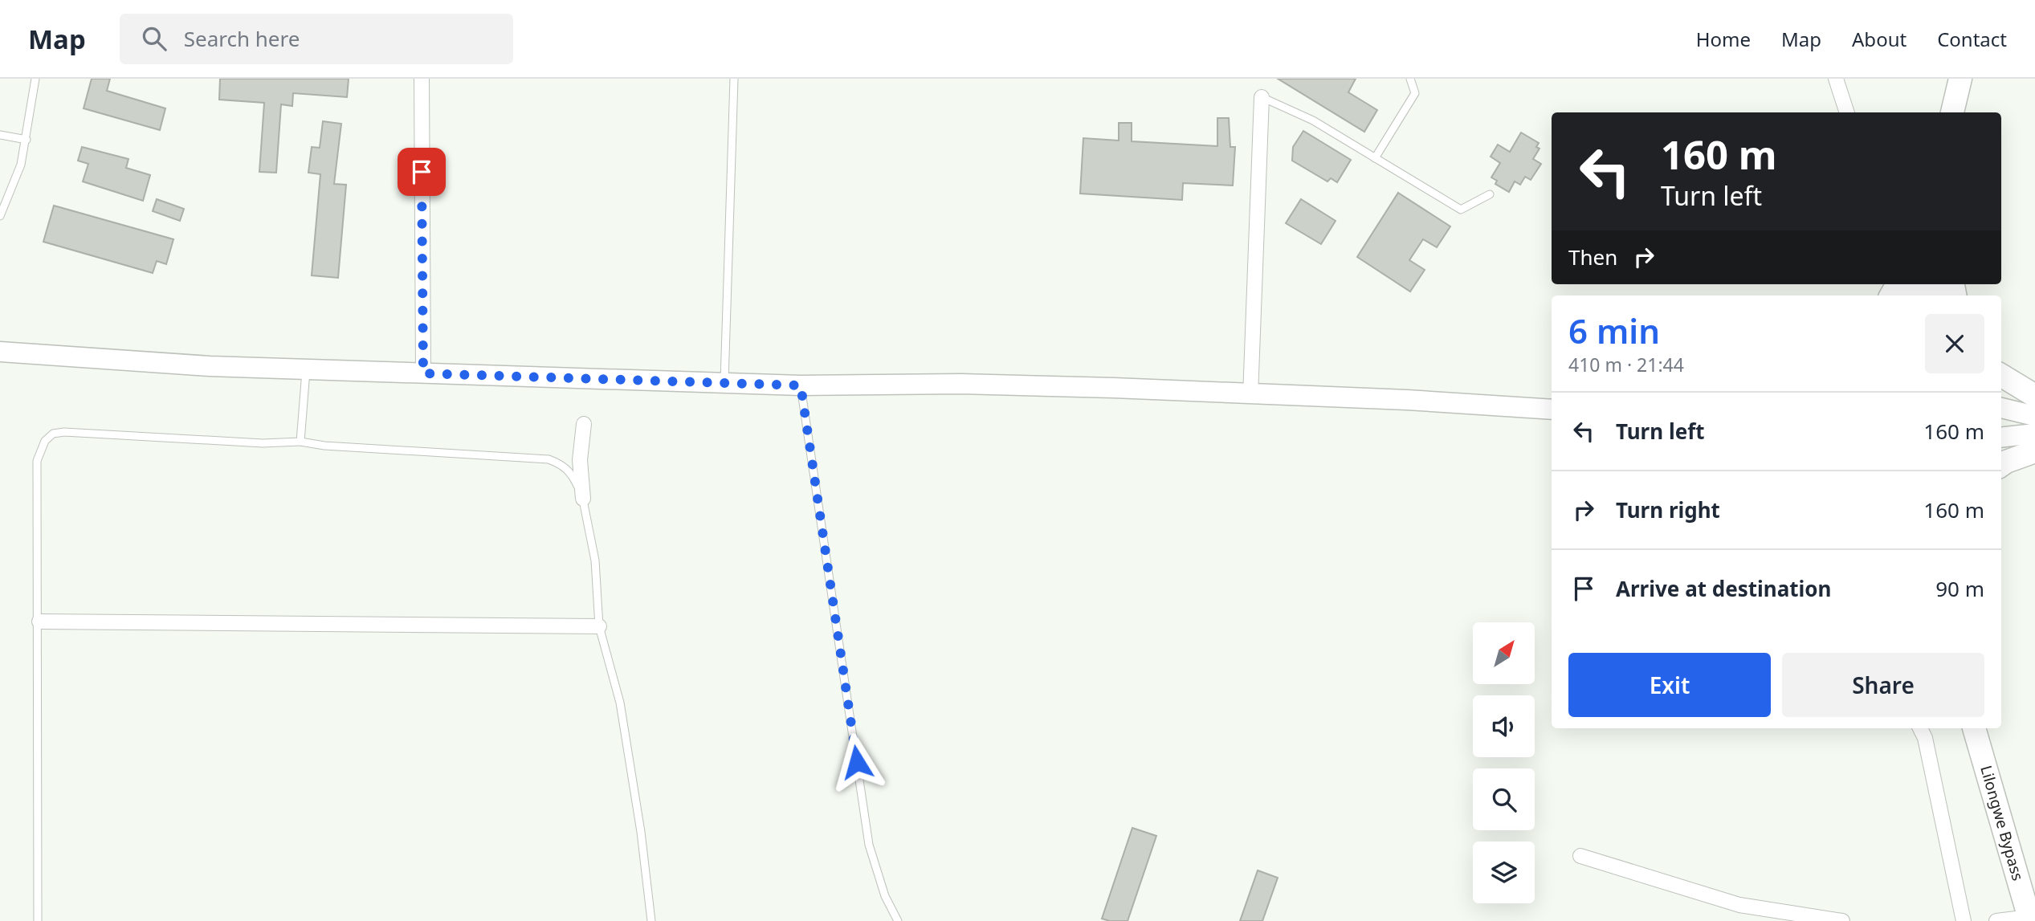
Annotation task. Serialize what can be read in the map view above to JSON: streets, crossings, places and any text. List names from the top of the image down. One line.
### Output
{"streets":{"main road":["Lilongwe Bypass"]},"north":"top right","page":{"header":"Map","search":"Search here","nav":["Home","Map","About","Contact"],"turn":["160 m","Turn left"],"then":"Then","heading":["6 min","410 m · 21:44"],"list":[{"name":"Turn left","value":"160 m"},{"name":"Turn right","value":"160 m"},{"name":"Arrive at destination","value":"90 m"}],"buttons":["Exit","Share"]}}
